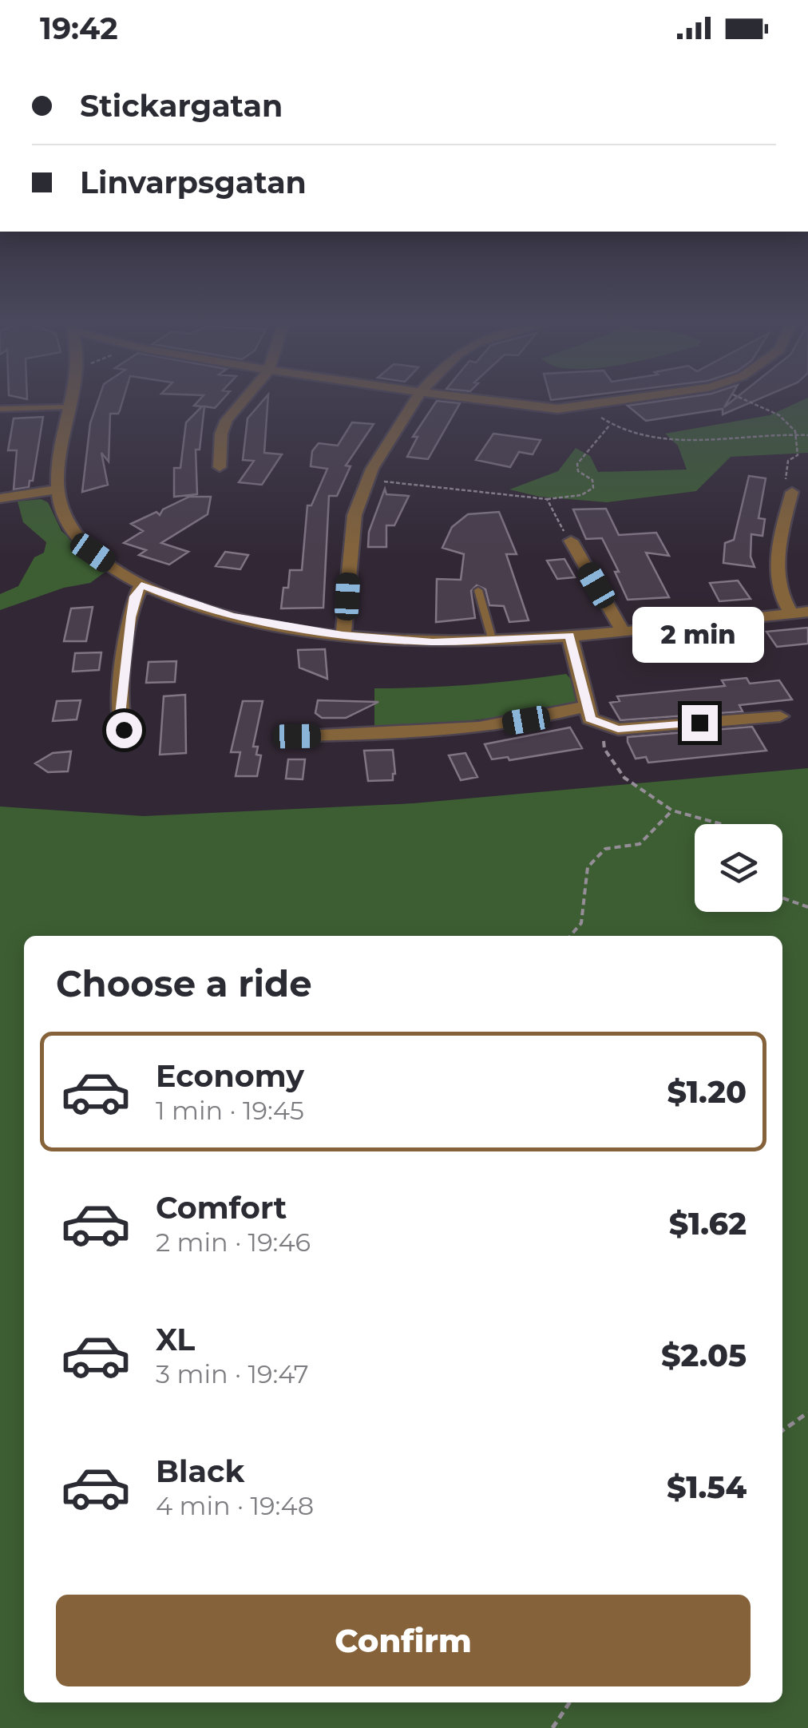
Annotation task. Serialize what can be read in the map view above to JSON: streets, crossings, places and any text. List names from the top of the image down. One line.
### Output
{"page":{"status":"19:42","banner":["Stickargatan","Linvarpsgatan"],"bubble":"2 min","heading":"Choose a ride","list":[{"name":"Economy","note":"1 min · 19:45","value":"$1.20"},{"name":"Comfort","note":"2 min · 19:46","value":"$1.62"},{"name":"XL","note":"3 min · 19:47","value":"$2.05"},{"name":"Black","note":"4 min · 19:48","value":"$1.54"}],"buttons":"Confirm"}}
